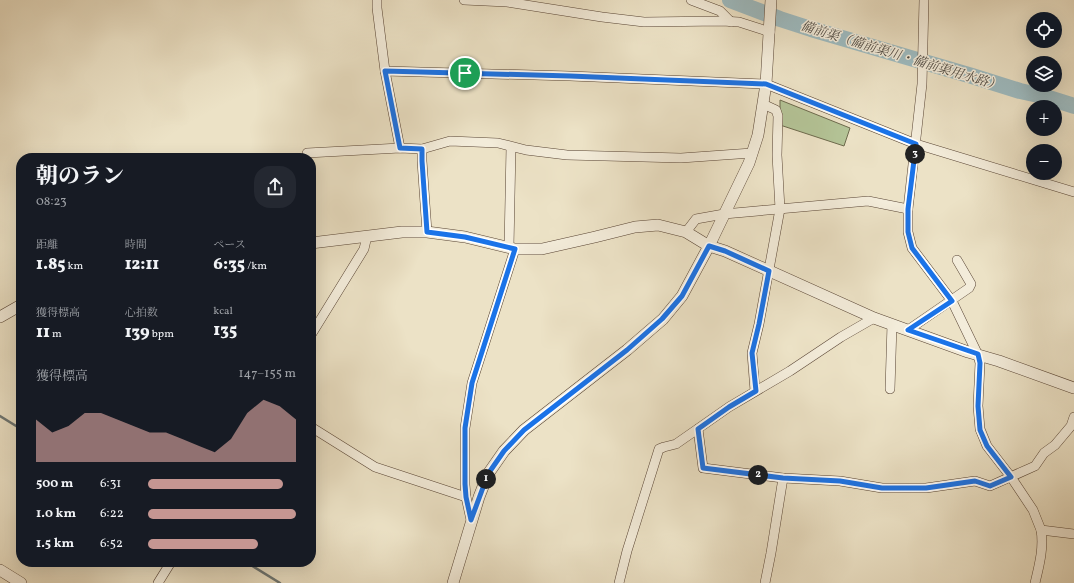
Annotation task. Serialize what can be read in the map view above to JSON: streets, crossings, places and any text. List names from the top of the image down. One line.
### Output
{"water":["備前渠（備前渠川・備前渠用水路）"],"page":{"map_buttons":["+","−"],"pins":["3","2","1"],"heading":["朝のラン","08:23"],"stats":[["距離","1.85 km"],["時間","12:11"],["ペース","6:35 /km"],["獲得標高","11 m"],["心拍数","139 bpm"],["kcal","135"]],"chart":["獲得標高","147–155 m"],"list":[{"name":"500 m","note":"6:31"},{"name":"1.0 km","note":"6:22"},{"name":"1.5 km","note":"6:52"}]}}
